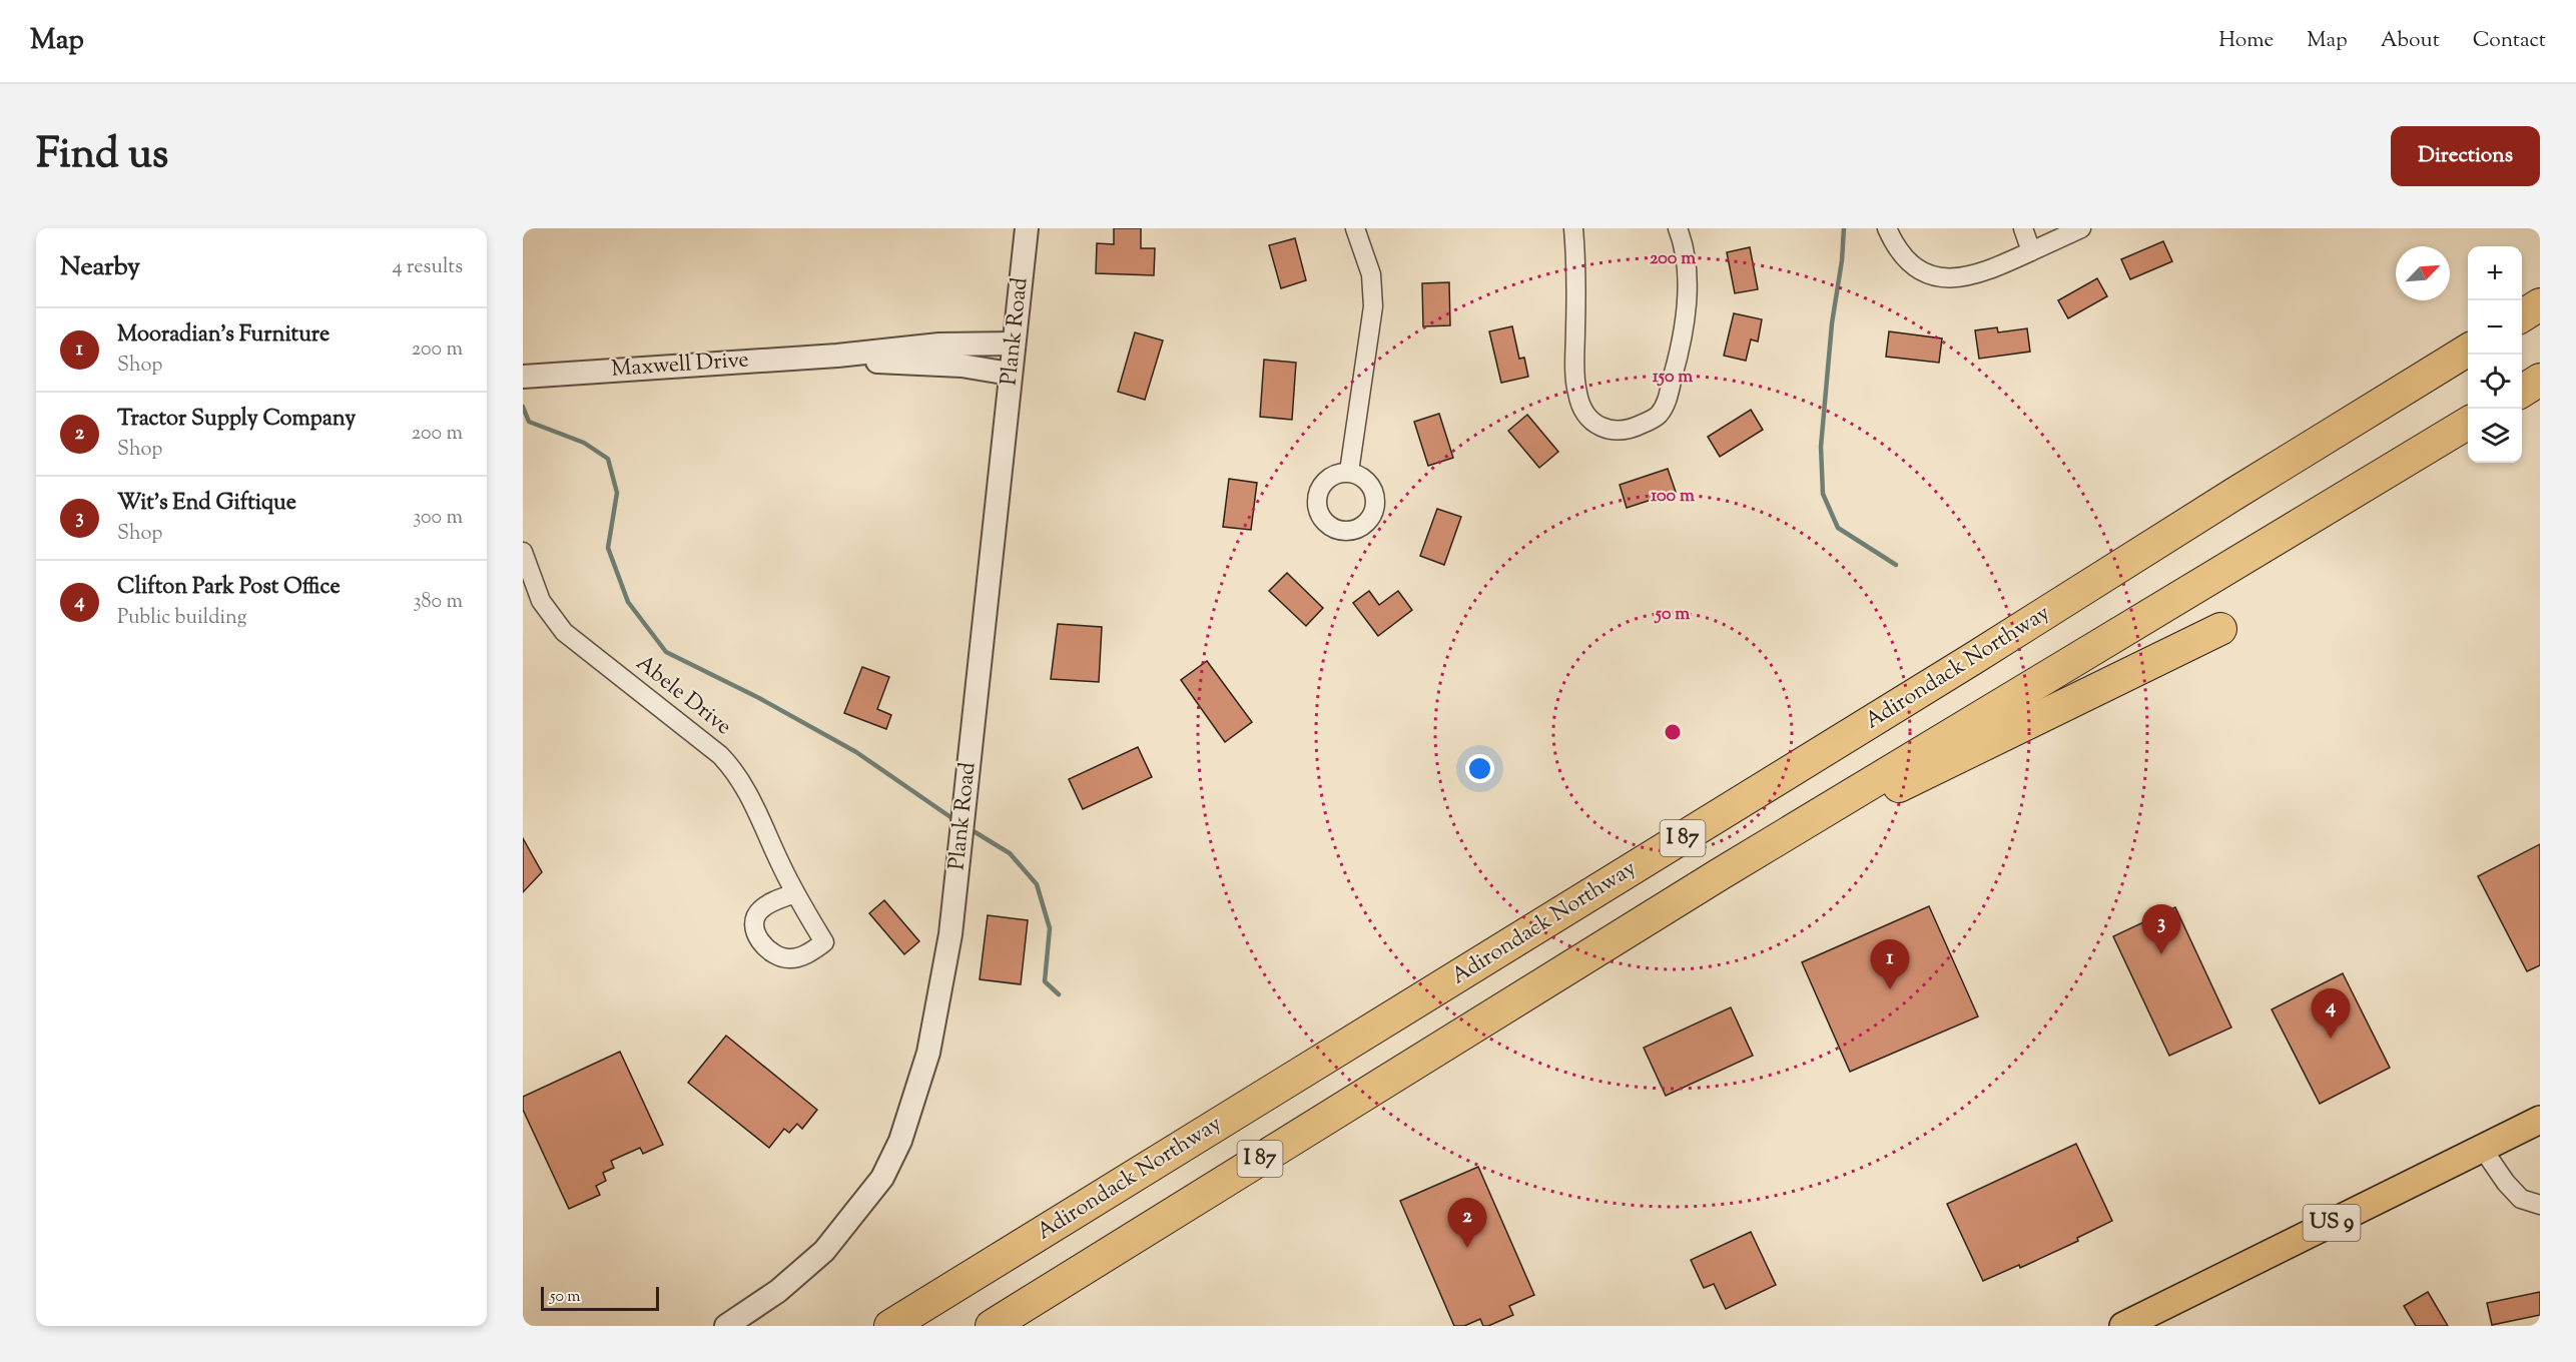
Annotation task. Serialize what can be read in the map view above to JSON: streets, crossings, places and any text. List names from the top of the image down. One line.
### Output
{"streets":{"highway":["Adirondack Northway","I 87"],"main road":["US 9"],"street":["Plank Road","Maxwell Drive","Abele Drive"]},"crossings":[["Plank Road","Maxwell Drive"]],"scale_bar":"50 m","north":"top right","page":{"header":"Map","nav":["Home","Map","About","Contact"],"title":"Find us","buttons":"Directions","heading":["Nearby","4 results"],"map_buttons":["+","−"],"list":[{"mark":"1","name":"Mooradian's Furniture","note":"Shop","value":"200 m"},{"mark":"2","name":"Tractor Supply Company","note":"Shop","value":"200 m"},{"mark":"3","name":"Wit's End Giftique","note":"Shop","value":"300 m"},{"mark":"4","name":"Clifton Park Post Office","note":"Public building","value":"380 m"}],"pins":["3","1","4","2"],"scale":"50 m"},"rings":["200 m","150 m","100 m","50 m"]}
